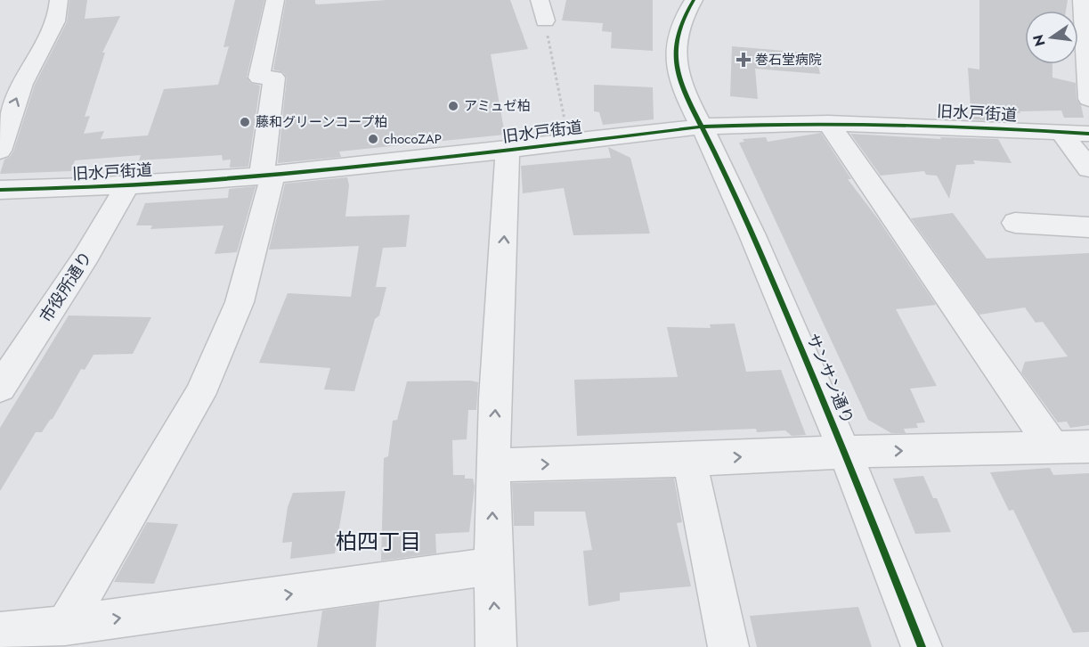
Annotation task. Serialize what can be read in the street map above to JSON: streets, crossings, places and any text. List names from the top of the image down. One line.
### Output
{"streets":{"street":["旧水戸街道","市役所通り","サンサン通り"]},"crossings":[["旧水戸街道","市役所通り"],["旧水戸街道","サンサン通り"]],"districts":["柏四丁目"],"places":{"health":["巻石堂病院"],"other":["アミュゼ柏","藤和グリーンコープ柏","chocoZAP"]},"north":"left"}
